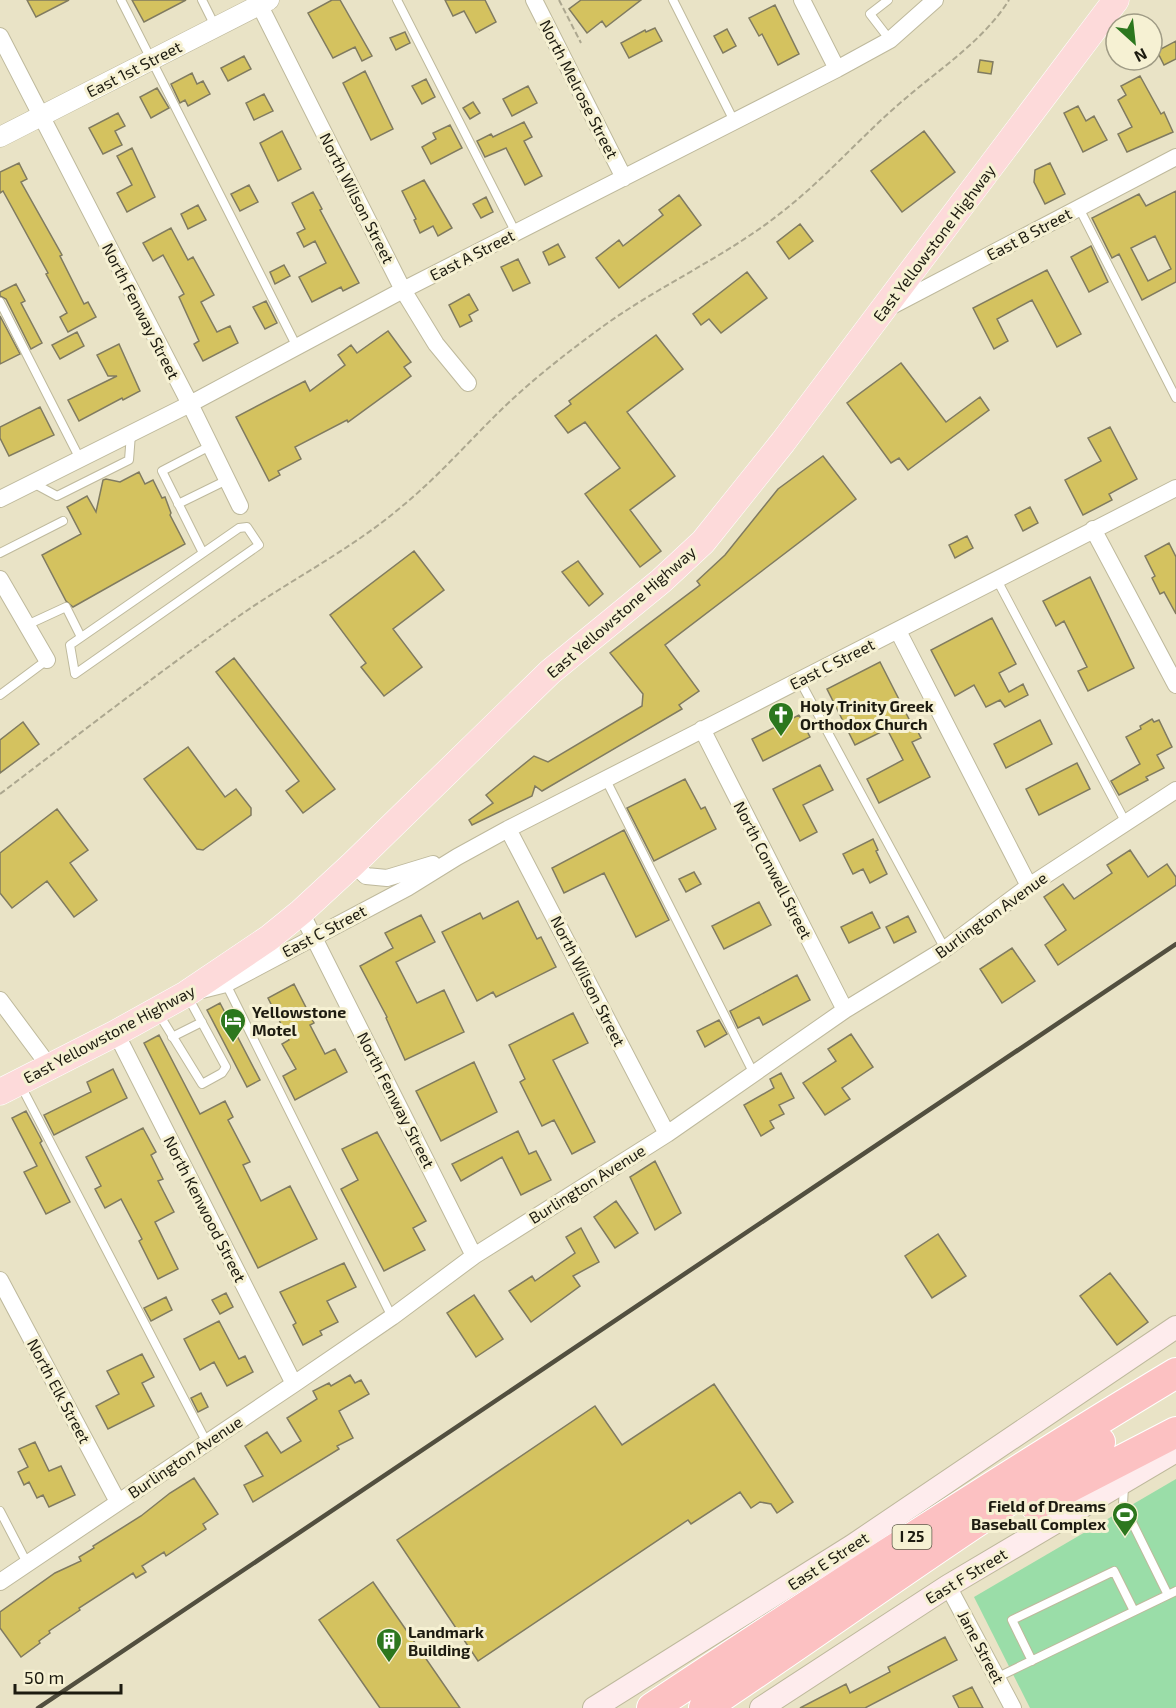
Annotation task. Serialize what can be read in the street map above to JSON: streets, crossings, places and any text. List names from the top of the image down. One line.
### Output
{"streets":{"highway":["I 25"],"main road":["East Yellowstone Highway","East E Street","East F Street"],"street":["East 1st Street","North Melrose Street","North Wilson Street","East B Street","East A Street","North Fenway Street","East C Street","North Conwell Street","Burlington Avenue","North Kenwood Street","North Elk Street","Jane Street"]},"crossings":[["East 1st Street","North Wilson Street"],["East 1st Street","North Fenway Street"],["North Melrose Street","East A Street"],["North Wilson Street","East A Street"],["North Wilson Street","East C Street"],["North Wilson Street","Burlington Avenue"],["East B Street","East Yellowstone Highway"],["East Yellowstone Highway","North Fenway Street"],["East Yellowstone Highway","East C Street"],["East Yellowstone Highway","North Kenwood Street"],["East A Street","North Fenway Street"],["North Fenway Street","East C Street"],["North Fenway Street","Burlington Avenue"],["East C Street","North Conwell Street"],["North Conwell Street","Burlington Avenue"],["Burlington Avenue","North Kenwood Street"],["Burlington Avenue","North Elk Street"],["East F Street","Jane Street"]],"places":{"church":["Holy Trinity Greek Orthodox Church"],"hotel":["Yellowstone Motel"],"sports":["Field of Dreams Baseball Complex"],"building":["Landmark Building"]},"scale_bar":"50 m","north":"bottom right"}
